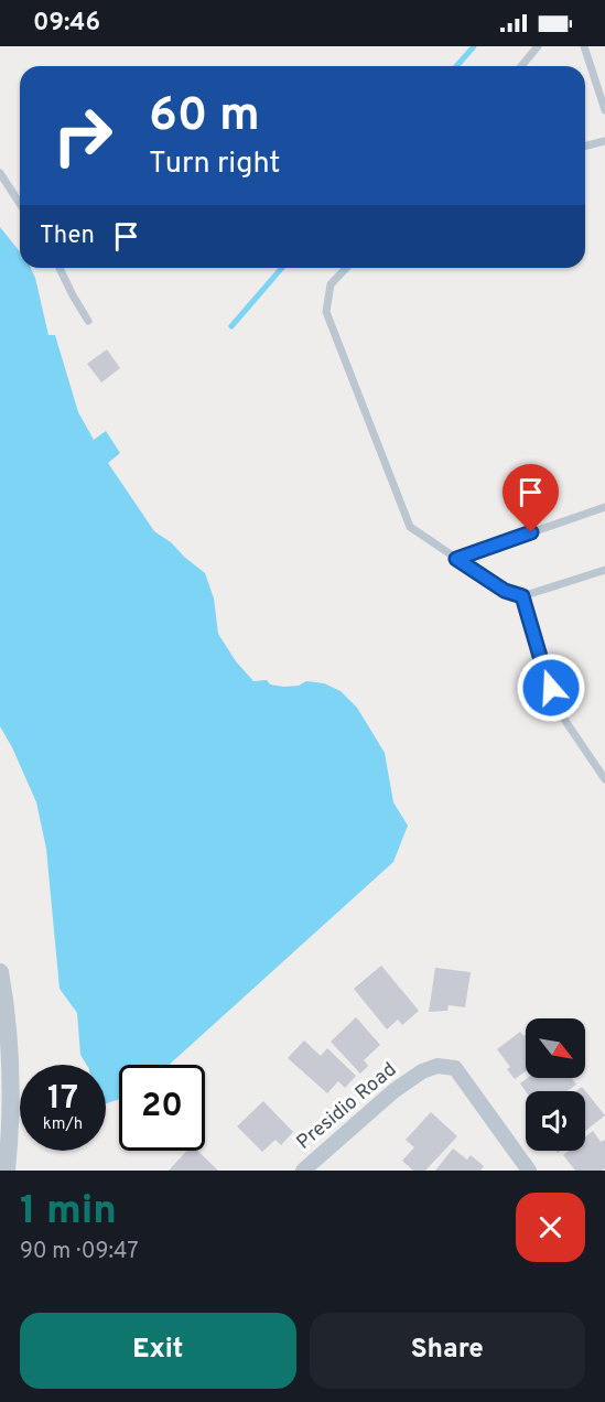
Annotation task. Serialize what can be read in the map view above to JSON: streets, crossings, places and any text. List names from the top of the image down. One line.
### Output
{"streets":{"street":["Presidio Road"]},"north":"bottom right","page":{"status":"09:46","turn":["60 m","Turn right"],"then":"Then","speed":"17 km/h","limit":"20","heading":["1 min","90 m · 09:47"],"buttons":["Exit","Share"]}}
